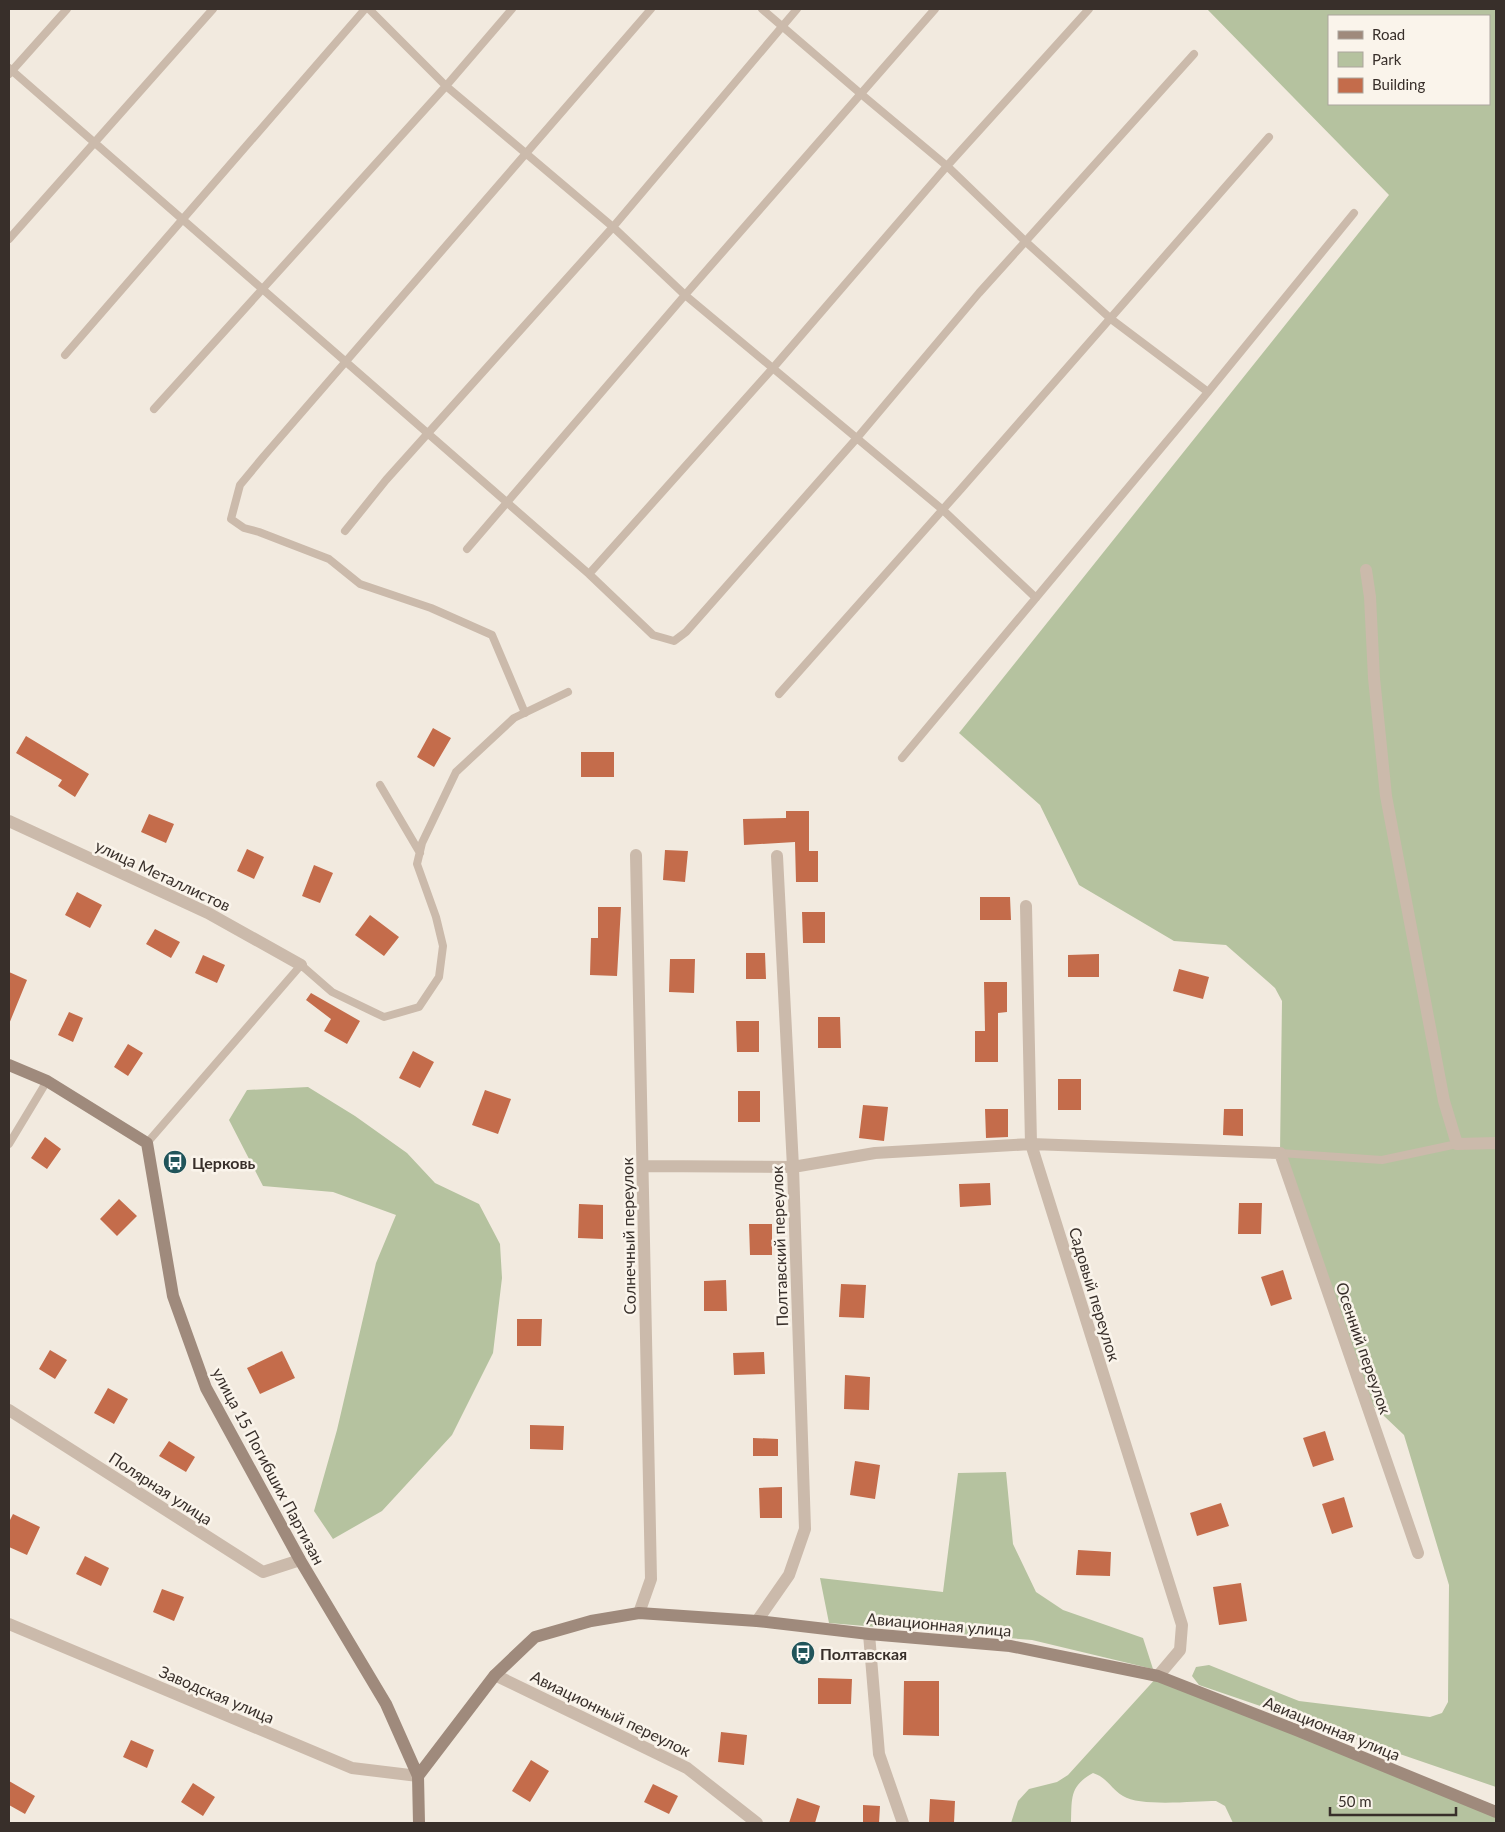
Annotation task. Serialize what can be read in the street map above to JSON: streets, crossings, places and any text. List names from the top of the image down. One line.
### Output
{"streets":{"street":["улица Металлистов","Солнечный переулок","Полтавский переулок","Садовый переулок","Осенний переулок","улица 15 Погибших Партизан","Полярная улица","Авиационная улица","Заводская улица","Авиационный переулок"]},"crossings":[["Солнечный переулок","Авиационная улица"],["Полтавский переулок","Авиационная улица"],["Садовый переулок","Авиационная улица"],["улица 15 Погибших Партизан","Полярная улица"],["улица 15 Погибших Партизан","Авиационная улица"],["улица 15 Погибших Партизан","Заводская улица"],["Авиационная улица","Заводская улица"],["Авиационная улица","Авиационный переулок"]],"places":{"bus stop":["Церковь","Полтавская"]},"legend":["Road","Park","Building"],"scale_bar":"50 m"}
